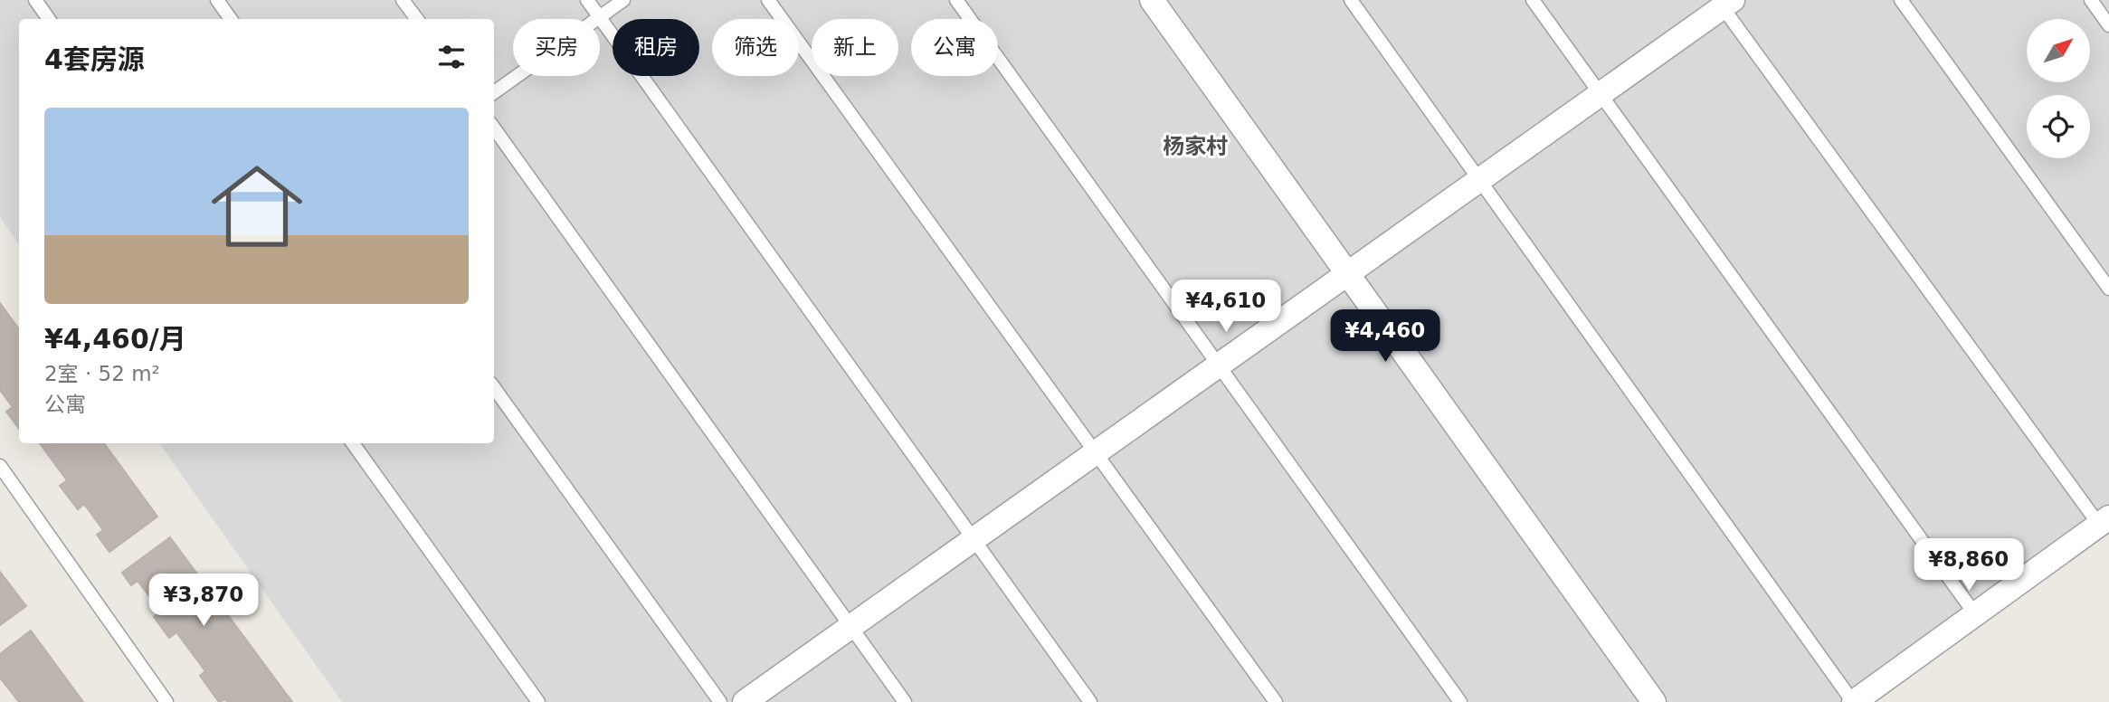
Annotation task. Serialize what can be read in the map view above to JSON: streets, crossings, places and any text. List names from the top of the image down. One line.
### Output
{"districts":["杨家村"],"north":"top right","page":{"chip":["买房","租房","筛选","新上","公寓"],"heading":"4套房源","list":[{"name":"¥4,460/月","note":"2室 · 52 m² · 公寓"}],"price":["¥4,610","¥4,460","¥8,860","¥3,870"]}}
